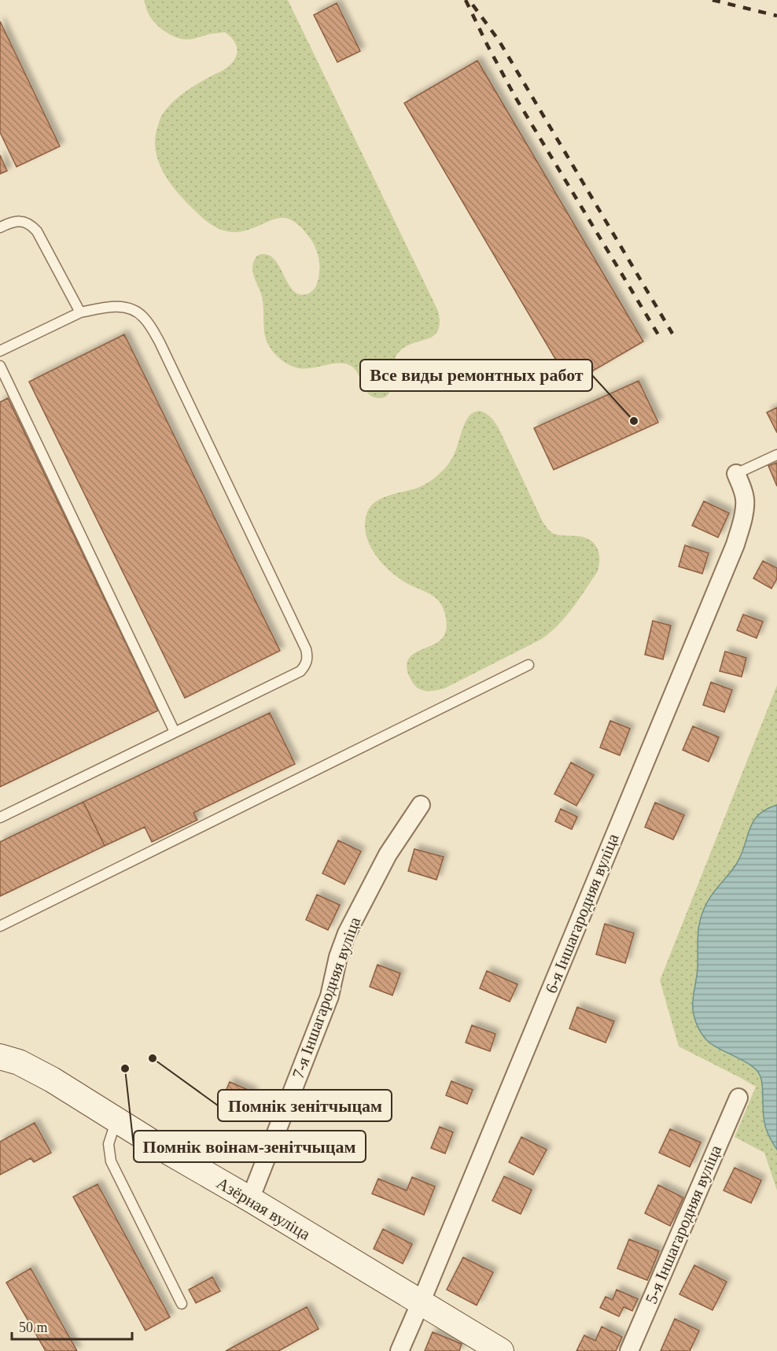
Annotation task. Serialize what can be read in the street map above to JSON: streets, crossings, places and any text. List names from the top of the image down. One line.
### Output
{"streets":{"street":["6-я Іншагародняя вуліца","7-я Іншагародняя вуліца","Азёрная вуліца","5-я Іншагародняя вуліца"]},"crossings":[["6-я Іншагародняя вуліца","Азёрная вуліца"],["7-я Іншагародняя вуліца","Азёрная вуліца"]],"places":["Все виды ремонтных работ","Помнік зенітчыцам","Помнік воінам-зенітчыцам"],"scale_bar":"50 m"}
